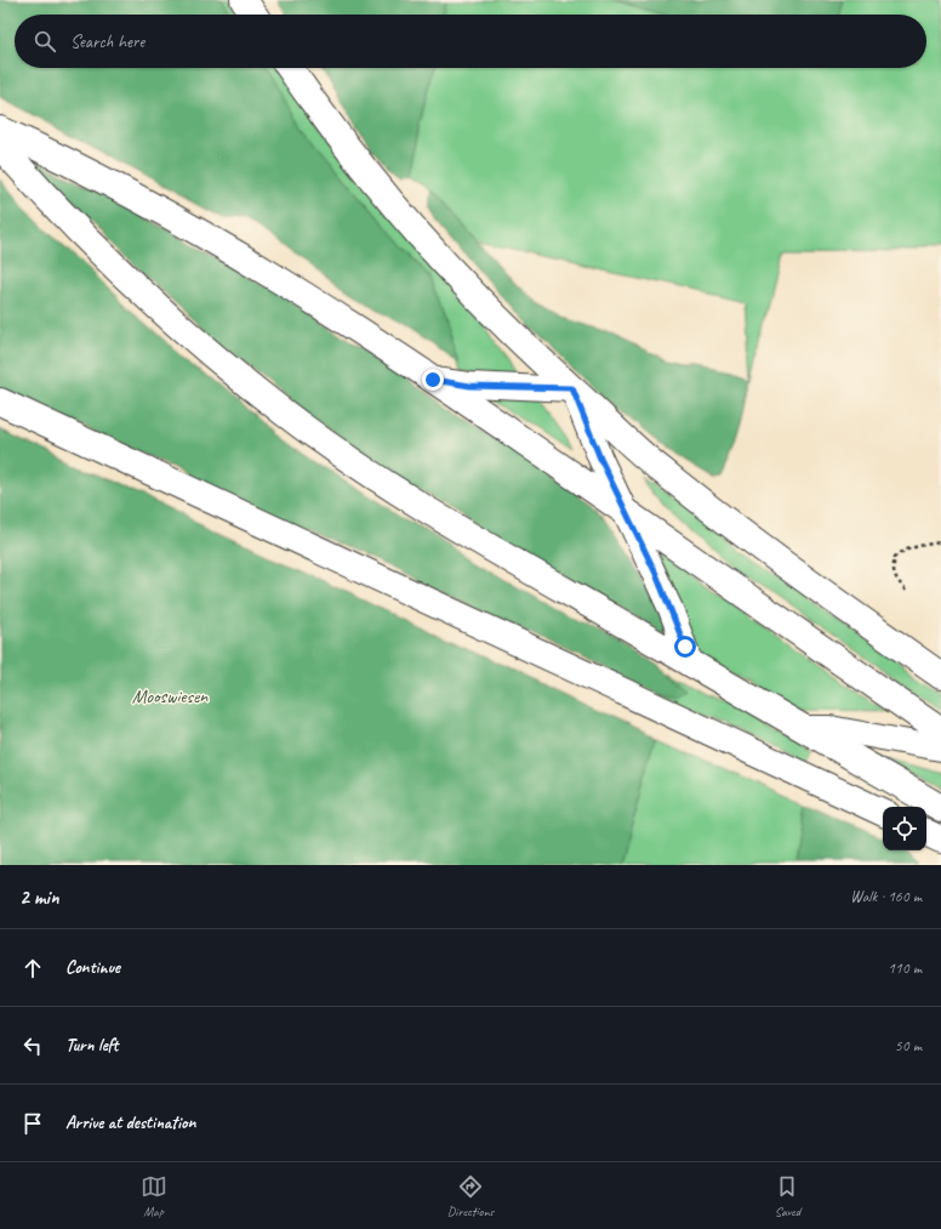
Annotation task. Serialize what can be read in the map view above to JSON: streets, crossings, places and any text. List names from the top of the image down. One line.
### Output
{"parks":["Mooswiesen"],"page":{"search":"Search here","heading":["2 min","Walk · 160 m"],"list":[["Continue","110 m"],["Turn left","50 m"],"Arrive at destination"],"nav":["Map","Directions","Saved"]}}
